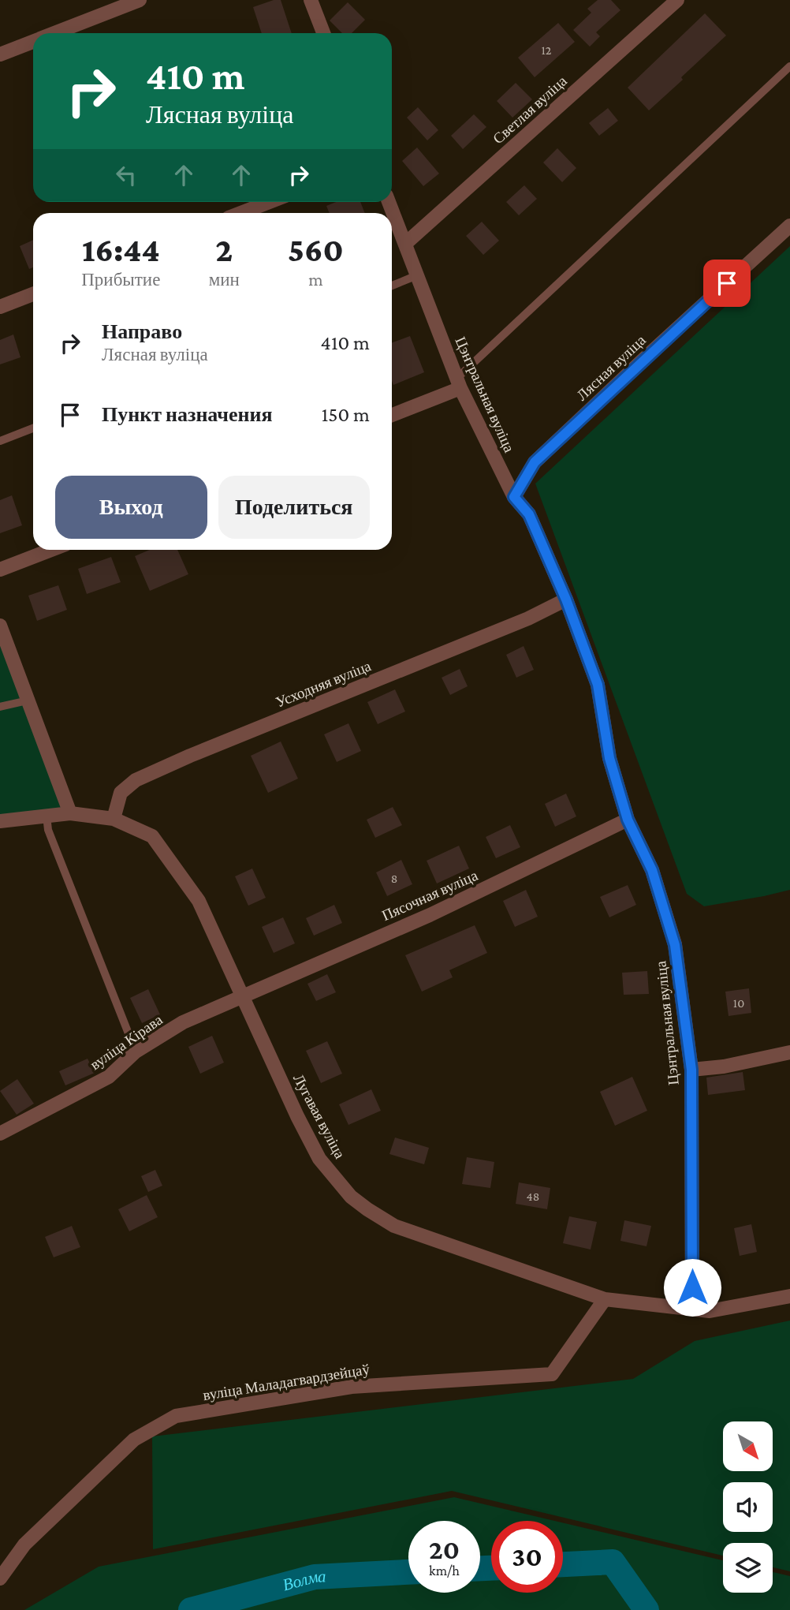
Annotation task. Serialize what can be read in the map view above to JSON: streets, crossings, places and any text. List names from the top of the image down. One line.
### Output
{"streets":{"street":["Светлая вуліца","Лясная вуліца","Цэнтральная вуліца","Усходняя вуліца","Пясочная вуліца","вуліца Кірава","Лугавая вуліца","вуліца Маладагвардзейцаў"]},"crossings":[["Светлая вуліца","Цэнтральная вуліца"],["Лясная вуліца","Цэнтральная вуліца"],["Цэнтральная вуліца","Усходняя вуліца"],["Цэнтральная вуліца","Пясочная вуліца"],["Цэнтральная вуліца","Лугавая вуліца"],["Усходняя вуліца","Лугавая вуліца"],["Пясочная вуліца","вуліца Кірава"],["Пясочная вуліца","Лугавая вуліца"],["вуліца Кірава","Лугавая вуліца"],["Лугавая вуліца","вуліца Маладагвардзейцаў"]],"water":["Волма"],"house_numbers":["12","8","10","48"],"north":"bottom right","page":{"turn":["410 m","Лясная вуліца"],"eta":["16:44","Прибытие","2","мин","560","m"],"list":[{"name":"Направо","note":"Лясная вуліца","value":"410 m"},{"name":"Пункт назначения","value":"150 m"}],"buttons":["Выход","Поделиться"],"speed":"20 km/h","limit":"30"}}
